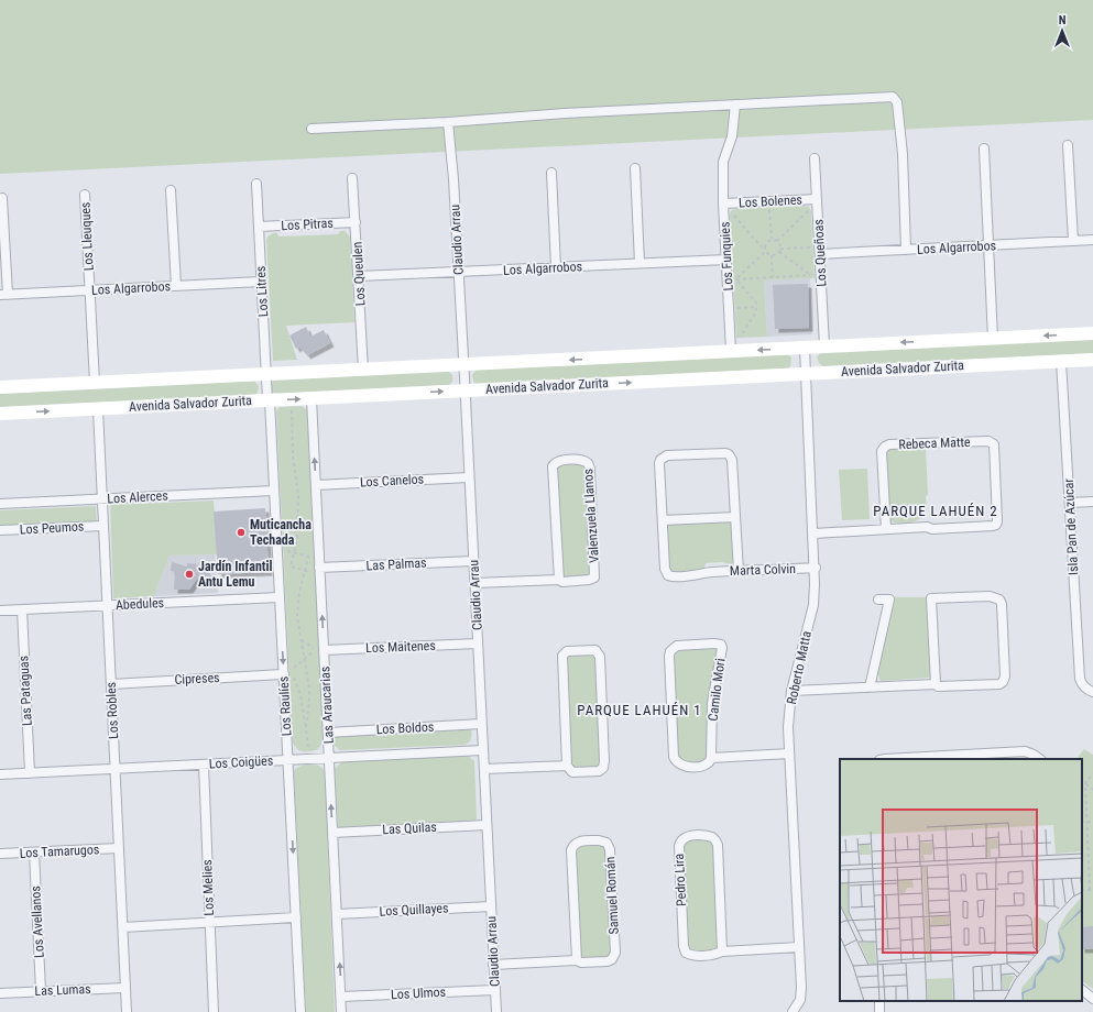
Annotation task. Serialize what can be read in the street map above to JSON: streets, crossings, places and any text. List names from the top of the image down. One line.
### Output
{"streets":{"main road":["Avenida Salvador Zurita"],"street":["Los Bolenes","Los Pitras","Los Lleuques","Claudio Arrau","Los Algarrobos","Los Queñoas","Los Funquies","Los Queulen","Los Litres","Rebeca Matte","Los Canelos","Los Alerces","Valenzuela Llanos","Isla Pan de Azúcar","Los Peumos","Las Palmas","Marta Colvin","Abedules","Los Maitenes","Roberto Matta","Cipreses","Camilo Mori","Las Pataguas","Las Araucarias","Los Raulíes","Los Robles","Los Boldos","Los Coigües","Las Quilas","Los Tamarugos","Pedro Lira","Los Melies","Samuel Román","Los Quillayes","Los Avellanos","Las Lumas","Los Ulmos"]},"crossings":[["Los Bolenes","Los Queñoas"],["Los Bolenes","Los Funquies"],["Los Pitras","Los Queulen"],["Los Pitras","Los Litres"],["Los Lleuques","Los Algarrobos"],["Los Lleuques","Avenida Salvador Zurita"],["Claudio Arrau","Los Algarrobos"],["Claudio Arrau","Avenida Salvador Zurita"],["Claudio Arrau","Los Canelos"],["Claudio Arrau","Valenzuela Llanos"],["Claudio Arrau","Las Palmas"],["Claudio Arrau","Los Maitenes"],["Claudio Arrau","Los Boldos"],["Claudio Arrau","Los Coigües"],["Claudio Arrau","Las Quilas"],["Claudio Arrau","Samuel Román"],["Claudio Arrau","Los Quillayes"],["Claudio Arrau","Los Ulmos"],["Los Algarrobos","Los Queñoas"],["Los Algarrobos","Los Funquies"],["Los Algarrobos","Los Queulen"],["Los Algarrobos","Los Litres"],["Los Queñoas","Avenida Salvador Zurita"],["Los Funquies","Avenida Salvador Zurita"],["Los Queulen","Avenida Salvador Zurita"],["Los Litres","Avenida Salvador Zurita"],["Los Litres","Los Raulíes"],["Avenida Salvador Zurita","Isla Pan de Azúcar"],["Avenida Salvador Zurita","Roberto Matta"],["Avenida Salvador Zurita","Las Araucarias"],["Avenida Salvador Zurita","Los Raulíes"],["Avenida Salvador Zurita","Los Robles"],["Los Canelos","Las Araucarias"],["Los Alerces","Los Raulíes"],["Los Alerces","Los Robles"],["Los Peumos","Los Robles"],["Las Palmas","Las Araucarias"],["Marta Colvin","Roberto Matta"],["Abedules","Las Pataguas"],["Abedules","Los Raulíes"],["Abedules","Los Robles"],["Los Maitenes","Las Araucarias"],["Roberto Matta","Camilo Mori"],["Roberto Matta","Pedro Lira"],["Cipreses","Los Raulíes"],["Cipreses","Los Robles"],["Las Pataguas","Los Coigües"],["Las Araucarias","Los Boldos"],["Las Araucarias","Los Coigües"],["Las Araucarias","Las Quilas"],["Las Araucarias","Los Quillayes"],["Las Araucarias","Los Ulmos"],["Los Raulíes","Los Coigües"],["Los Robles","Los Coigües"],["Los Robles","Los Tamarugos"],["Los Robles","Las Lumas"],["Los Coigües","Los Melies"],["Los Tamarugos","Los Avellanos"],["Los Avellanos","Las Lumas"]],"one_way":["Las Araucarias","Los Raulíes"],"districts":["PARQUE LAHUÉN 2","PARQUE LAHUÉN 1"],"places":["Muticancha Techada","Jardín Infantil Antu Lemu"],"north":"top"}
